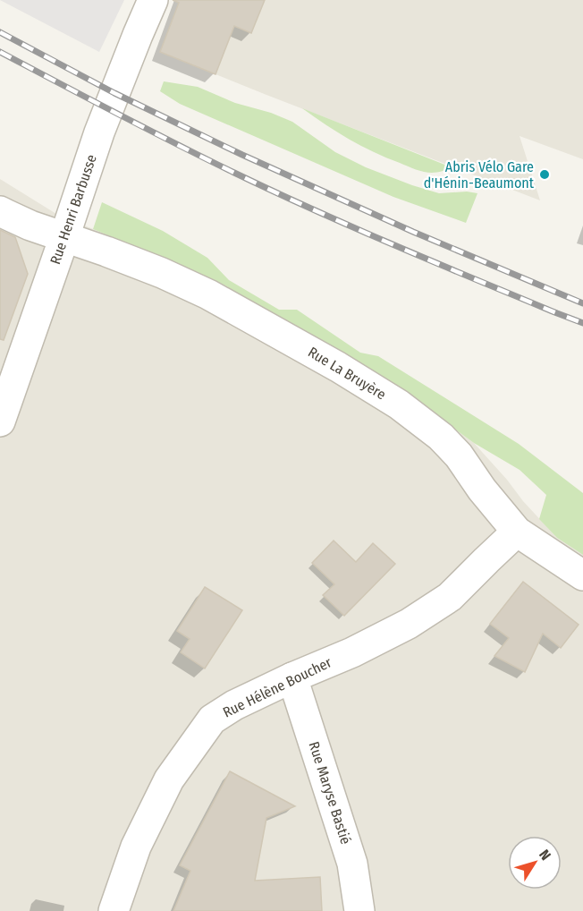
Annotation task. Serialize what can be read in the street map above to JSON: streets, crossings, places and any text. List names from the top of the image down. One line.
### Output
{"streets":{"street":["Rue Henri Barbusse","Rue La Bruyère","Rue Hélène Boucher","Rue Maryse Bastié"]},"crossings":[["Rue Henri Barbusse","Rue La Bruyère"],["Rue La Bruyère","Rue Hélène Boucher"],["Rue Hélène Boucher","Rue Maryse Bastié"]],"places":["Abris Vélo Gare d'Hénin-Beaumont"],"north":"top right"}
